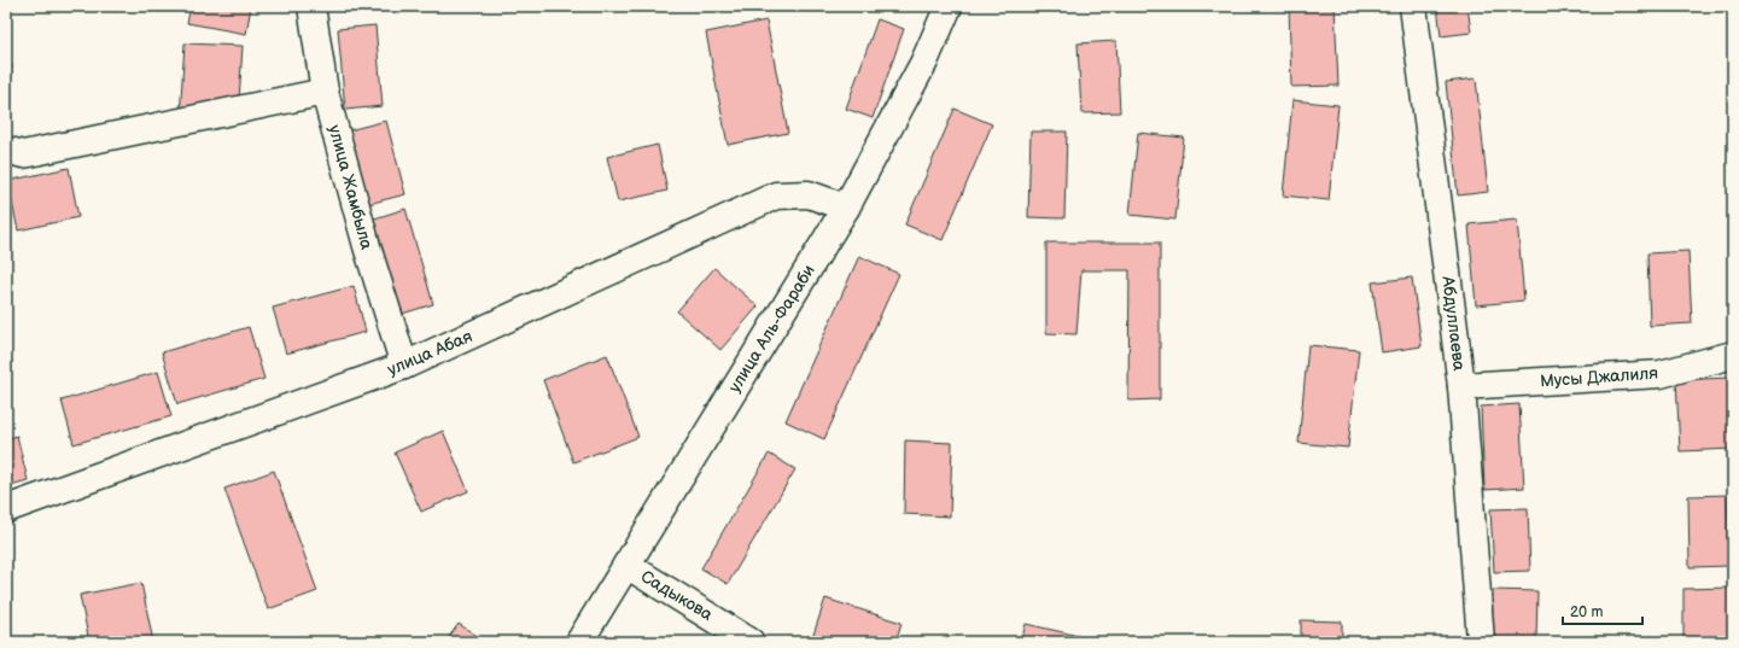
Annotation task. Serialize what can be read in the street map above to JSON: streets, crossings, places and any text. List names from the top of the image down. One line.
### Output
{"streets":{"street":["улица Жамбыла","Абдуллаева","улица Аль-Фараби","улица Абая","Мусы Джалиля","Садыкова"]},"crossings":[["улица Жамбыла","улица Абая"],["Абдуллаева","Мусы Джалиля"],["улица Аль-Фараби","улица Абая"],["улица Аль-Фараби","Садыкова"]],"scale_bar":"20 m"}
